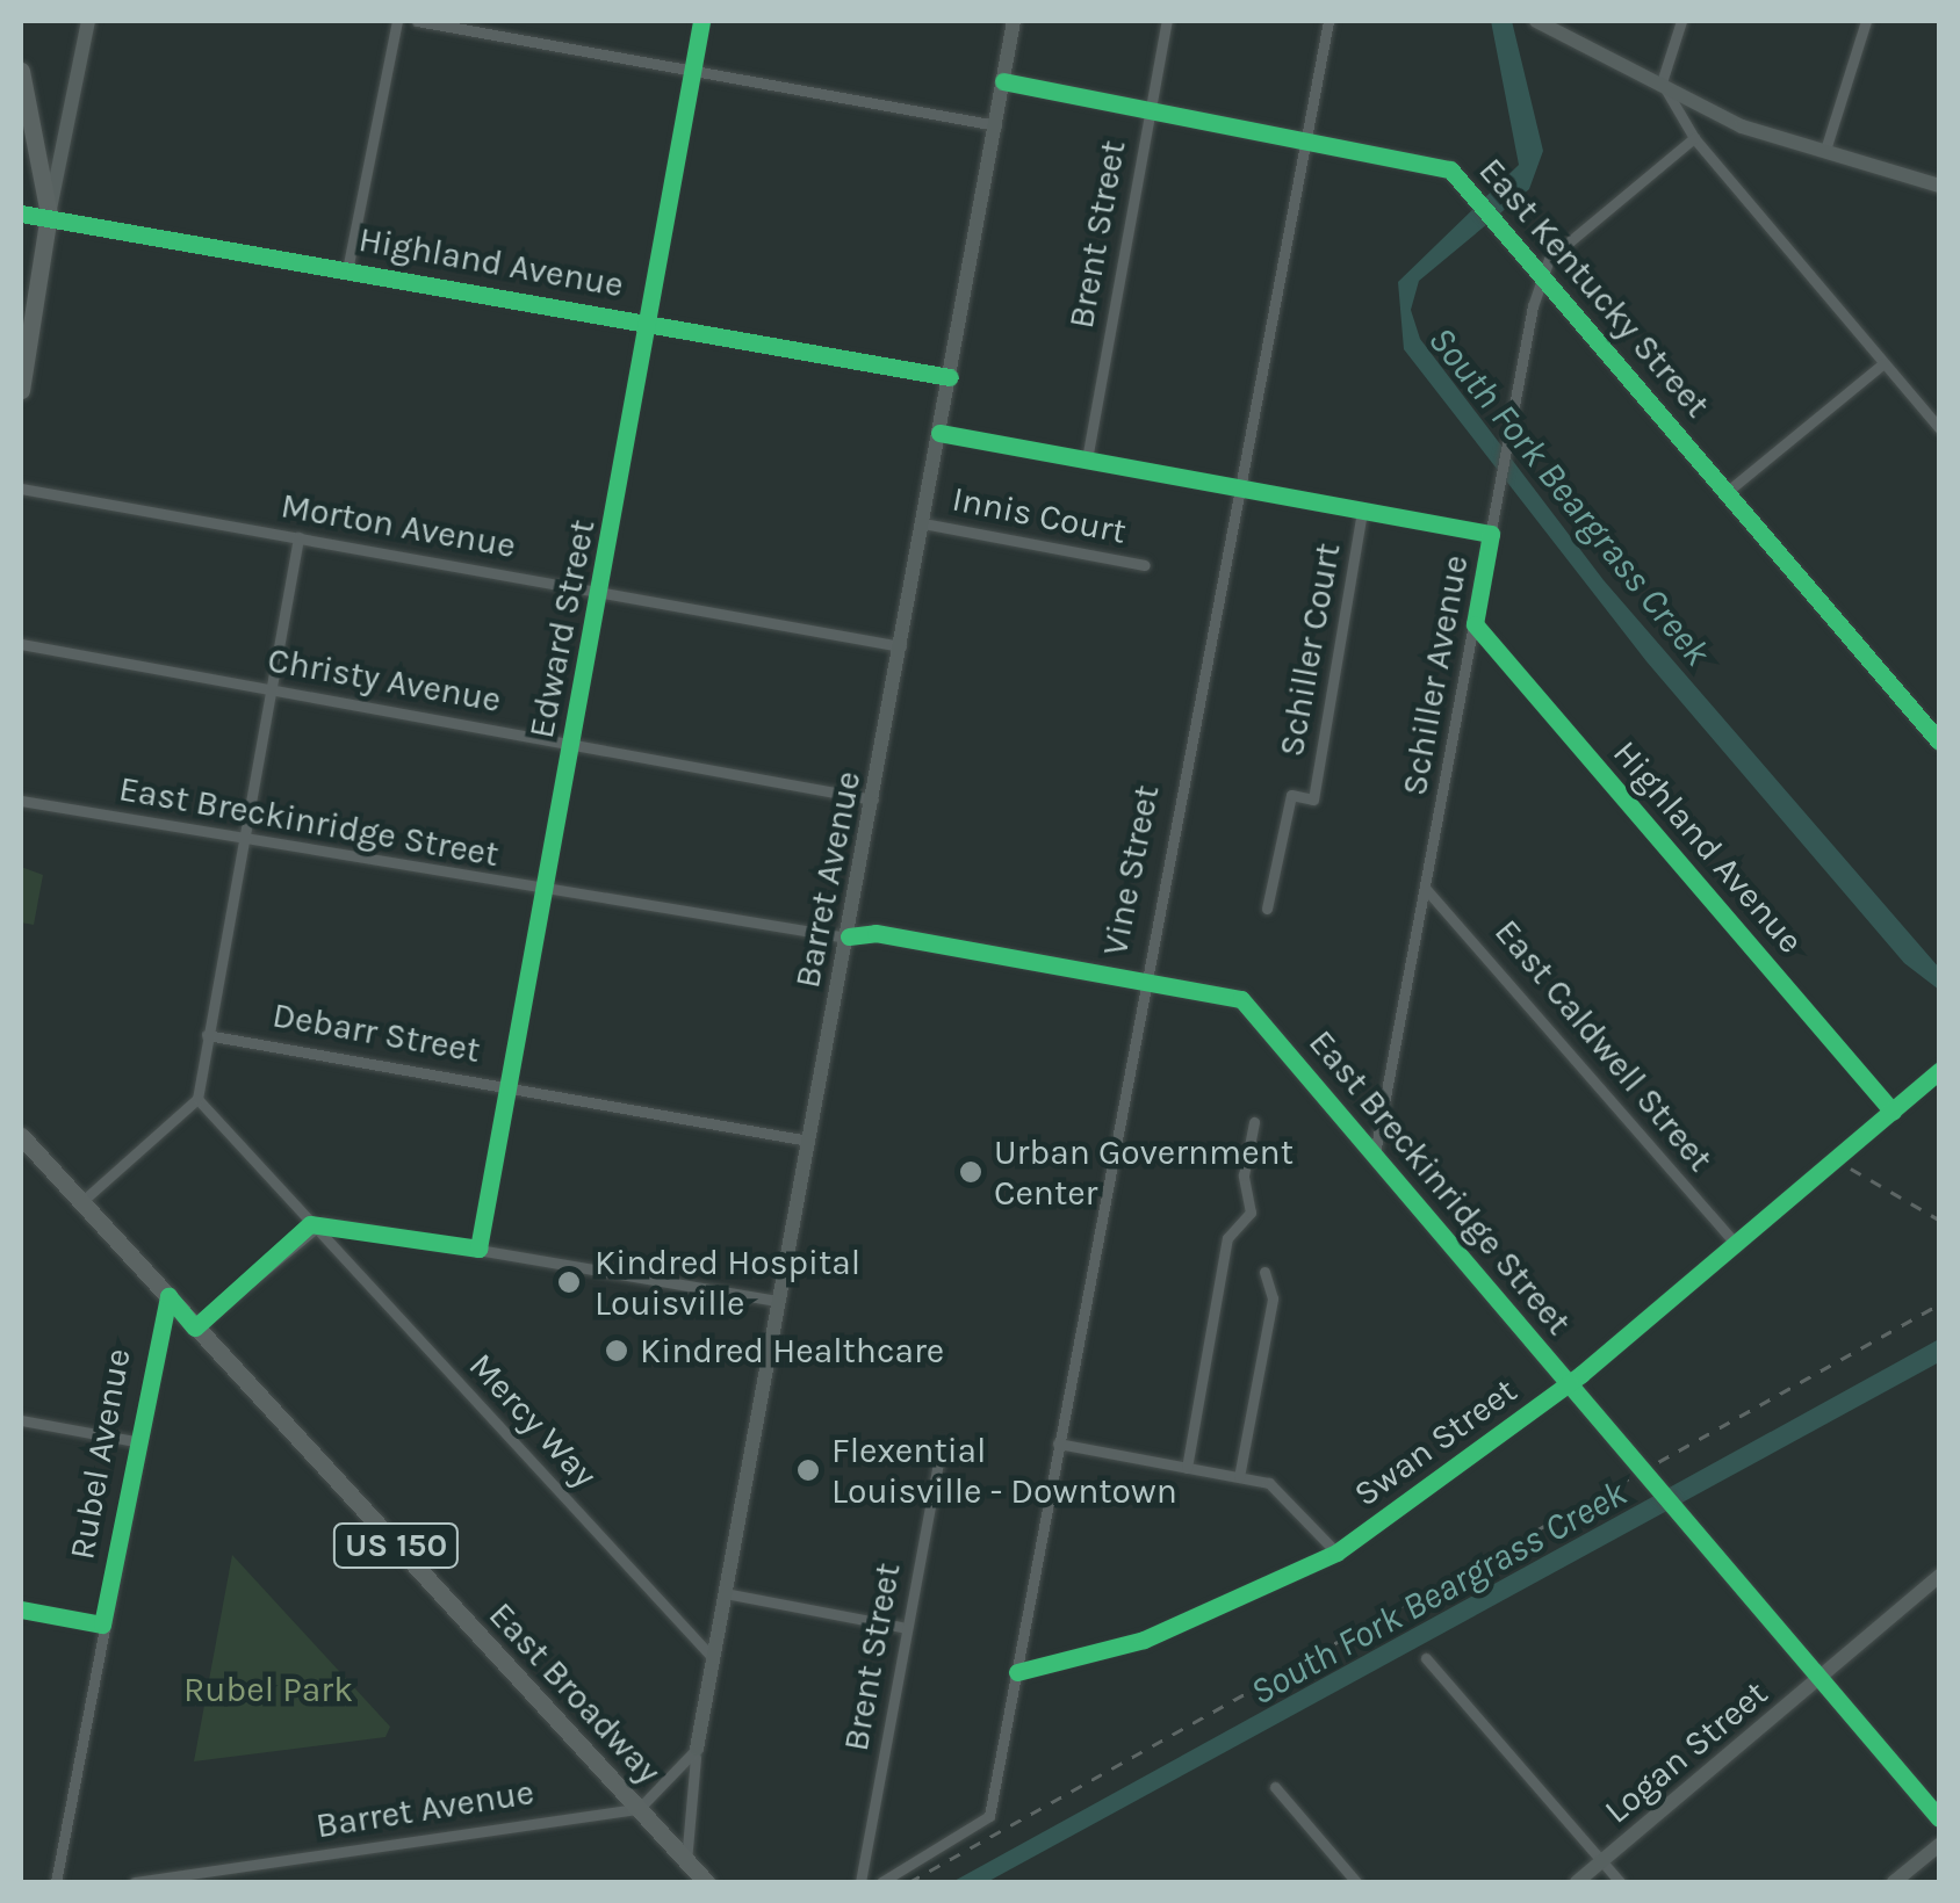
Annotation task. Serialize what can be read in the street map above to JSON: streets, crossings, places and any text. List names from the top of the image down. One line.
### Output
{"streets":{"main road":["US 150","East Broadway"],"street":["Brent Street","Highland Avenue","East Kentucky Street","Innis Court","Morton Avenue","Edward Street","Schiller Court","Schiller Avenue","Christy Avenue","East Breckinridge Street","Vine Street","Barret Avenue","Debarr Street","East Caldwell Street","Mercy Way","Swan Street","Rubel Avenue","Logan Street"]},"crossings":[["Brent Street","East Kentucky Street"],["Highland Avenue","Edward Street"],["Highland Avenue","Schiller Avenue"],["Highland Avenue","Barret Avenue"],["Highland Avenue","Swan Street"],["East Kentucky Street","Schiller Avenue"],["East Kentucky Street","Vine Street"],["East Kentucky Street","Barret Avenue"],["Innis Court","Barret Avenue"],["Morton Avenue","Edward Street"],["Morton Avenue","Barret Avenue"],["Edward Street","Christy Avenue"],["Edward Street","East Breckinridge Street"],["Edward Street","Debarr Street"],["Schiller Avenue","East Breckinridge Street"],["Schiller Avenue","East Caldwell Street"],["Christy Avenue","Barret Avenue"],["East Breckinridge Street","Vine Street"],["East Breckinridge Street","Barret Avenue"],["East Breckinridge Street","Swan Street"],["East Breckinridge Street","Logan Street"],["Vine Street","Swan Street"],["Barret Avenue","Debarr Street"],["Barret Avenue","Mercy Way"],["Barret Avenue","East Broadway"],["East Caldwell Street","Swan Street"],["Rubel Avenue","East Broadway"]],"water":["South Fork Beargrass Creek"],"parks":["Rubel Park"],"places":["Urban Government Center","Kindred Hospital Louisville","Kindred Healthcare","Flexential Louisville - Downtown"]}
